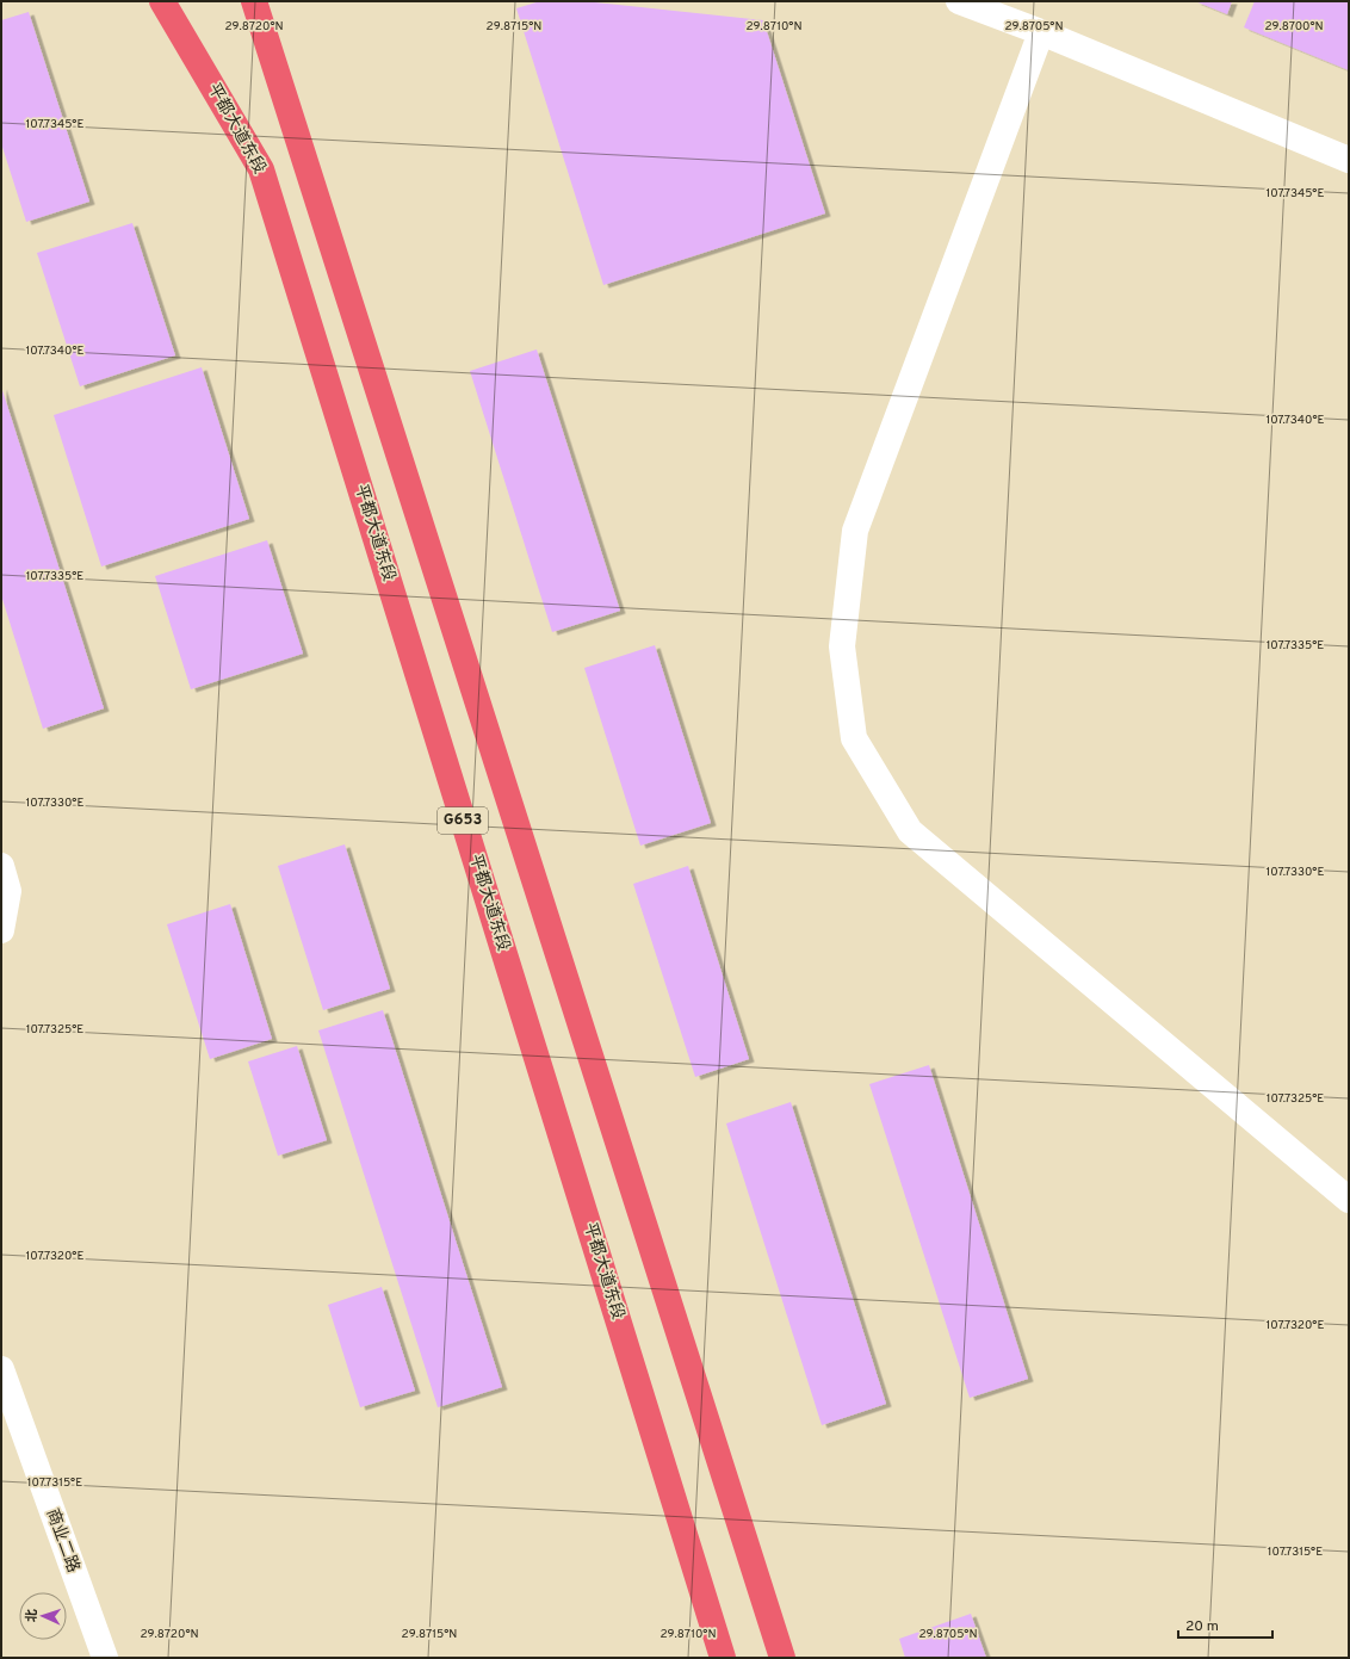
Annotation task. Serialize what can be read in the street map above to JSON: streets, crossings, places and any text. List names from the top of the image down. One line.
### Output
{"streets":{"highway":["平都大道东段","G653"],"street":["商业二路"]},"scale_bar":"20 m","north":"left","coordinates":["29.8720°N","29.8715°N","29.8710°N","29.8705°N","29.8700°N","107.7345°E","107.7340°E","107.7335°E","107.7330°E","107.7325°E","107.7320°E","107.7315°E"]}
